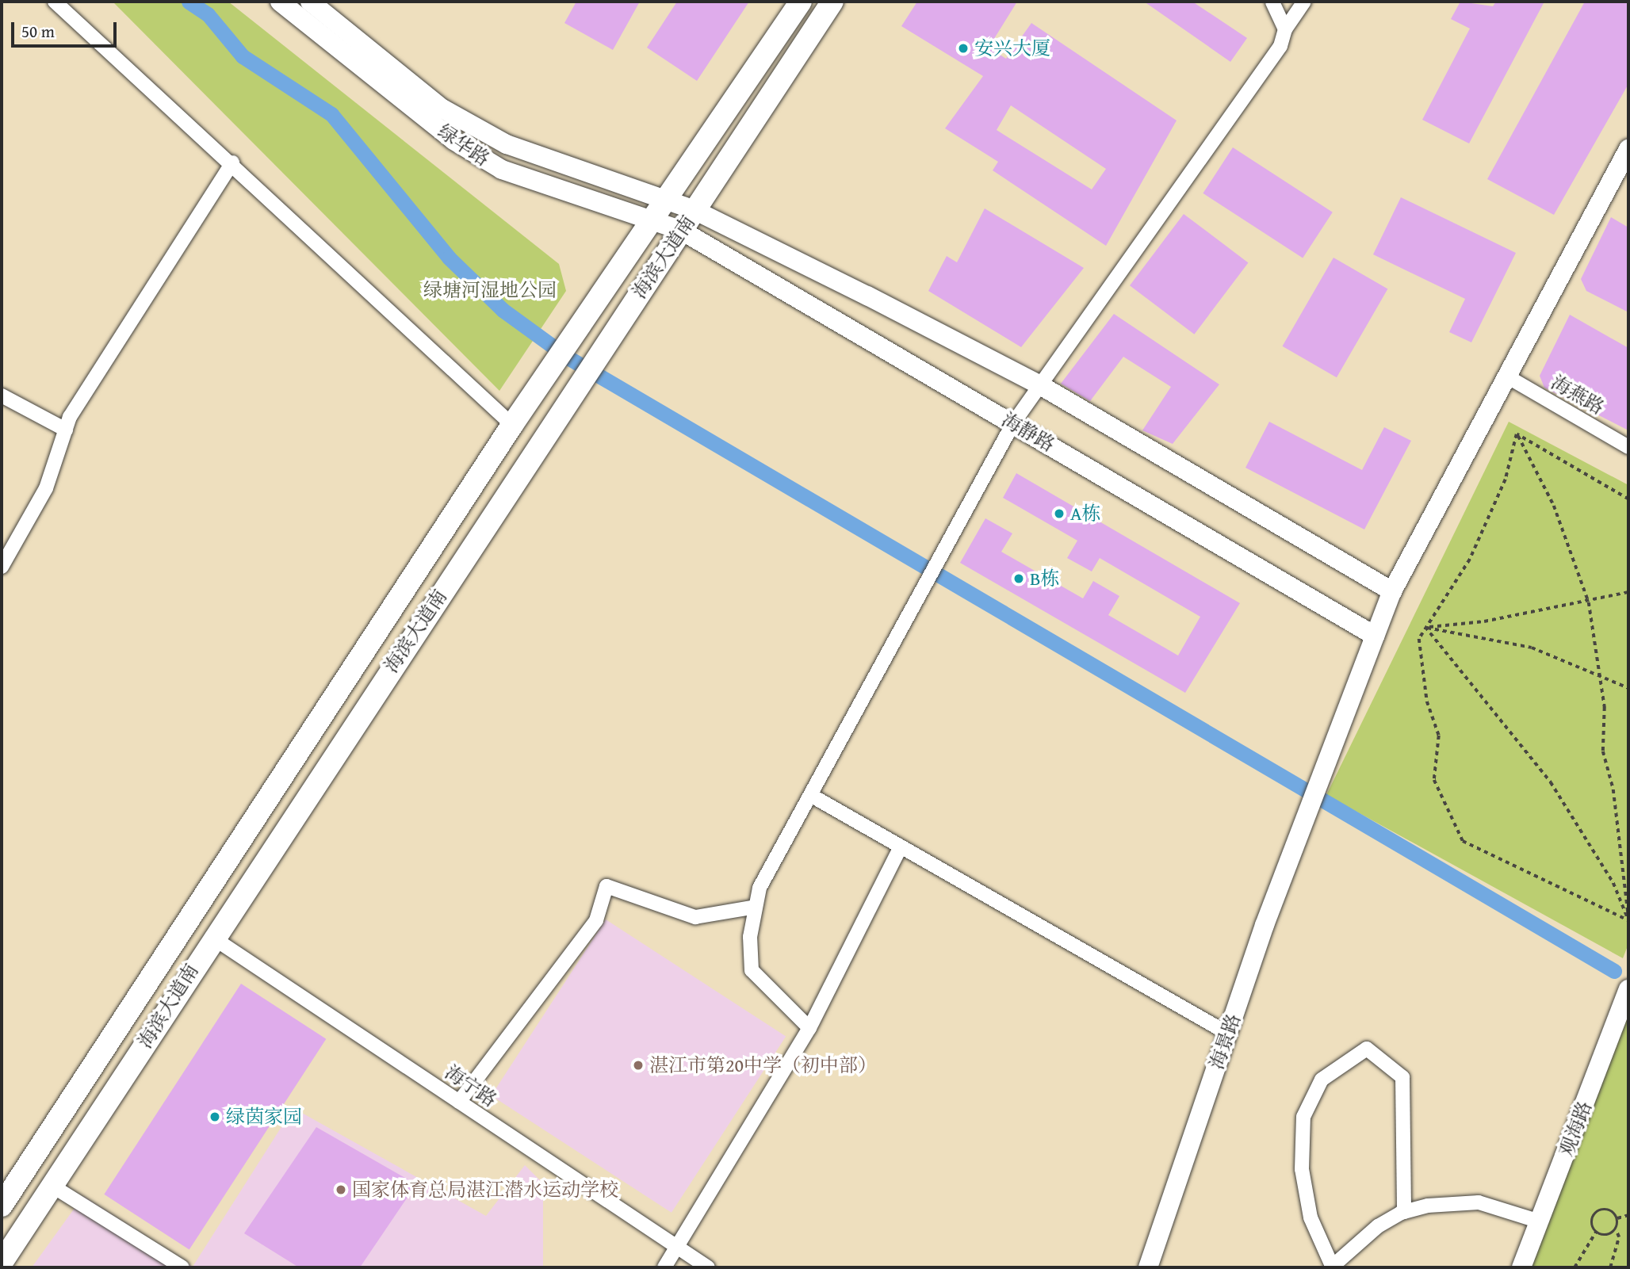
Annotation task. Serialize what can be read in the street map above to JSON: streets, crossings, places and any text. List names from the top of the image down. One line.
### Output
{"streets":{"main road":["海滨大道南"],"street":["绿华路","海燕路","海静路","海景路","海宁路","观海路"]},"crossings":[["绿华路","海滨大道南"],["绿华路","海静路"],["海滨大道南","海静路"],["海滨大道南","海宁路"],["海燕路","海景路"],["海静路","海景路"]],"parks":["绿塘河湿地公园"],"places":["安兴大厦","A栋","B栋","湛江市第20中学（初中部）","绿茵家园","国家体育总局湛江潜水运动学校"],"scale_bar":"50 m"}
